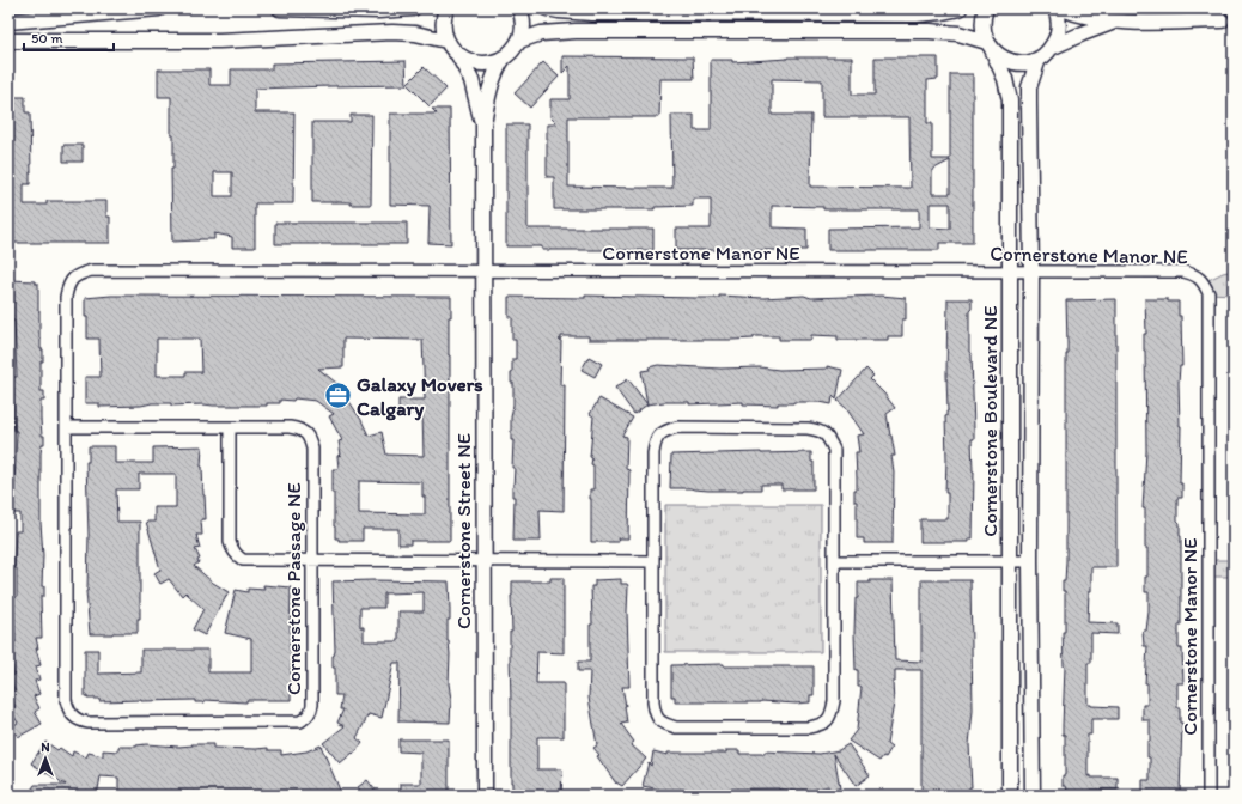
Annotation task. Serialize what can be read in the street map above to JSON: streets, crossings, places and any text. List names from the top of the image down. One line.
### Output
{"streets":{"street":["Cornerstone Manor NE","Cornerstone Boulevard NE","Cornerstone Street NE","Cornerstone Passage NE"]},"crossings":[["Cornerstone Manor NE","Cornerstone Boulevard NE"],["Cornerstone Manor NE","Cornerstone Street NE"],["Cornerstone Manor NE","Cornerstone Passage NE"],["Cornerstone Street NE","Cornerstone Passage NE"]],"places":{"office":["Galaxy Movers Calgary"]},"scale_bar":"50 m","north":"top"}
